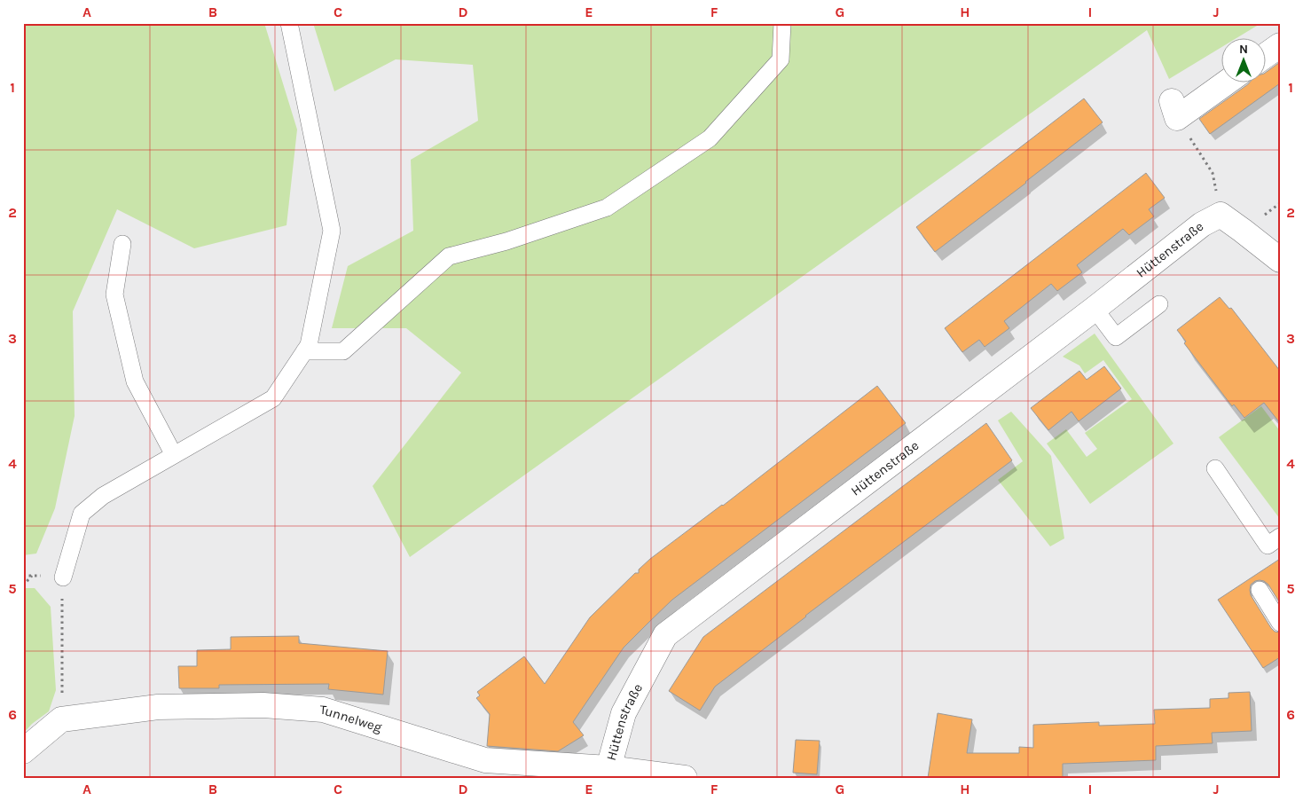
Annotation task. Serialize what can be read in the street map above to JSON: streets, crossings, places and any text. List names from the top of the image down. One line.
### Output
{"streets":{"street":["Hüttenstraße","Tunnelweg"]},"crossings":[["Hüttenstraße","Tunnelweg"]],"north":"top","grid":{"columns":["A","B","C","D","E","F","G","H","I","J"],"rows":["1","2","3","4","5","6"]}}
